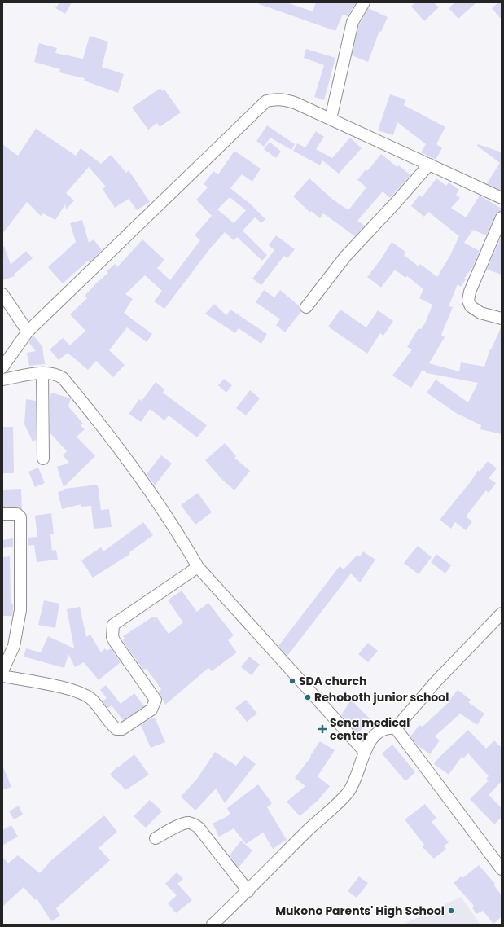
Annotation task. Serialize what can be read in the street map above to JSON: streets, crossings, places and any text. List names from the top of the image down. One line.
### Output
{"places":{"other":["SDA church","Rehoboth junior school","Mukono Parents' High School"],"health":["Sena medical center"]}}
